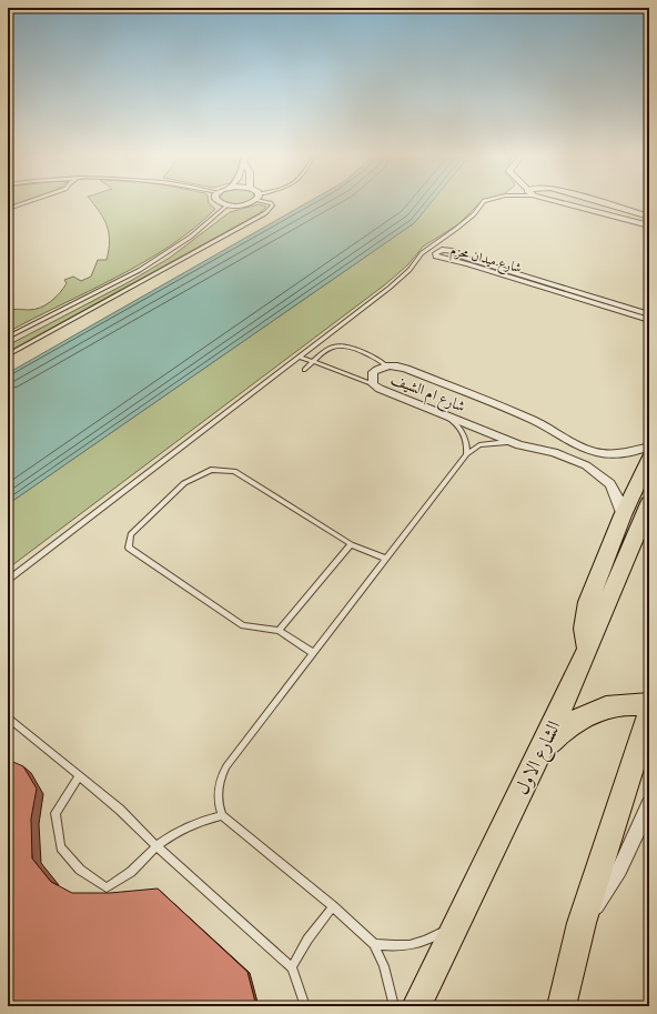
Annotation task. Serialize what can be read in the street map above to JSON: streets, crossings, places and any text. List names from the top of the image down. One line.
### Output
{"streets":{"main road":["الشارع الاول"],"street":["شارع ميدان محزم","شارع ام الشيف"]}}
